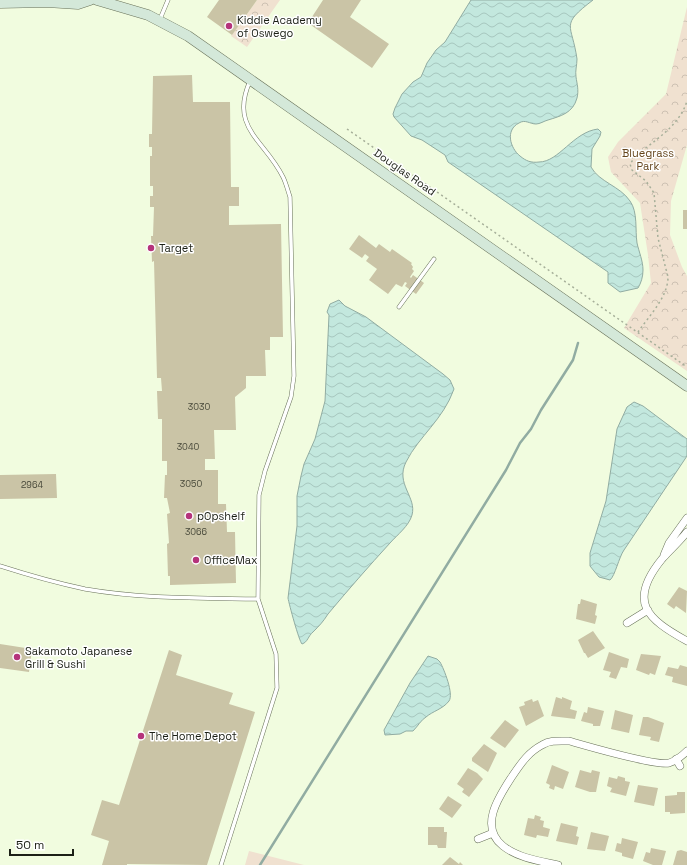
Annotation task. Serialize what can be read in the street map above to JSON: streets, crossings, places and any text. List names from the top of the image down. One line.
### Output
{"streets":{"street":["Douglas Road"]},"parks":["Bluegrass Park"],"places":["Kiddie Academy of Oswego","Target","pOpshelf","OfficeMax","Sakamoto Japanese Grill & Sushi","The Home Depot"],"house_numbers":["3030","3040","3050","2964","3066"],"scale_bar":"50 m"}
